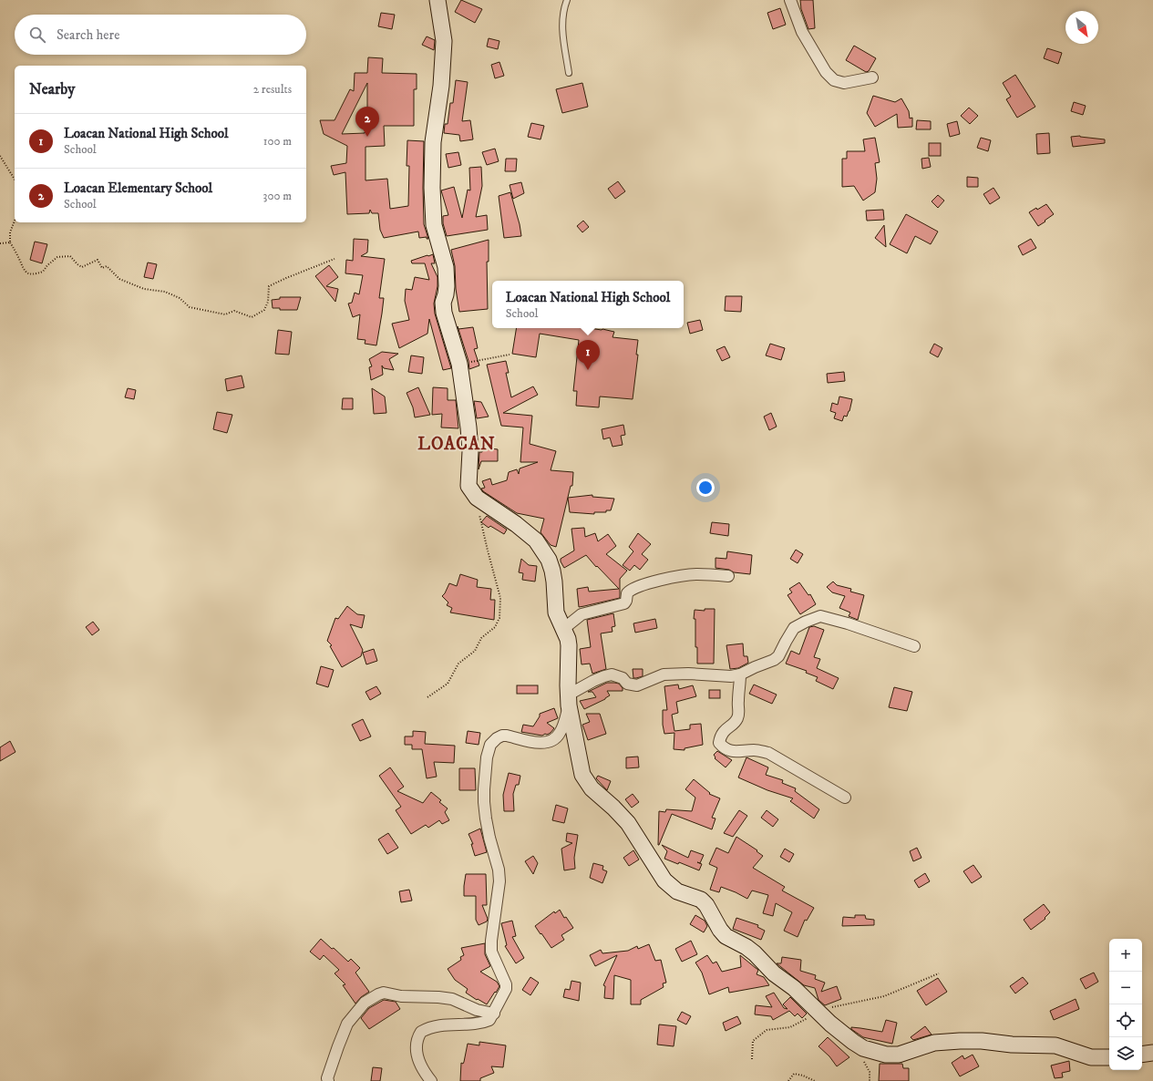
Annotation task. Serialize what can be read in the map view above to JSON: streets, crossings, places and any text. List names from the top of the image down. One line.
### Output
{"districts":["LOACAN"],"north":"bottom right","page":{"search":"Search here","heading":["Nearby","2 results"],"pins":["2","1"],"list":[{"mark":"1","name":"Loacan National High School","note":"School","value":"100 m"},{"mark":"2","name":"Loacan Elementary School","note":"School","value":"300 m"}],"popup":["Loacan National High School","School"],"map_buttons":["+","−"]}}
